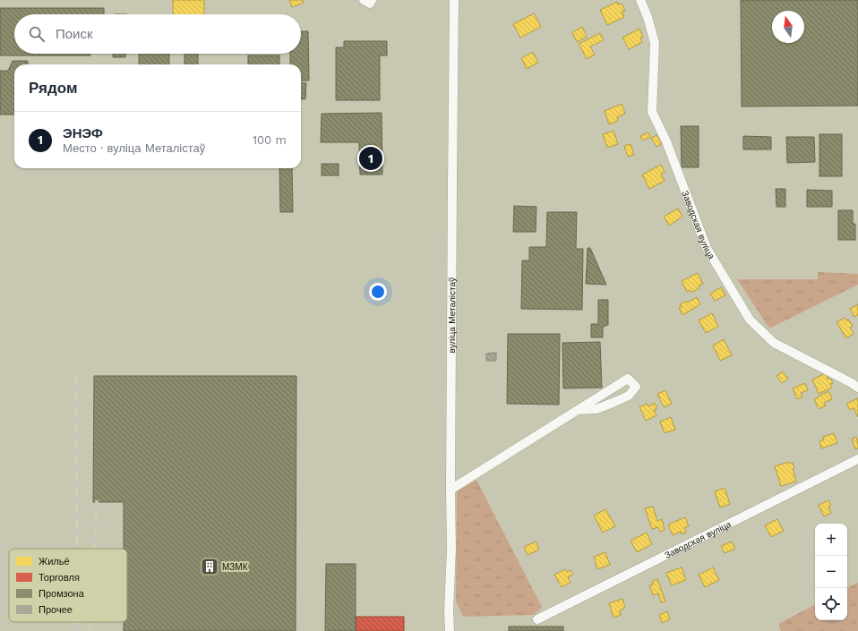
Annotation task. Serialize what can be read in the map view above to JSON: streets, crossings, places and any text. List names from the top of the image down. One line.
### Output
{"streets":{"street":["Заводская вуліца","вуліца Металістаў"]},"places":{"building":["МЗМК"]},"legend":["Жильё","Торговля","Промзона","Прочее"],"north":"top","page":{"search":"Поиск","heading":"Рядом","list":[{"mark":"1","name":"ЭНЭФ","note":"Место · вуліца Металістаў","value":"100 m"}],"pins":"1","map_buttons":["+","−"]}}
